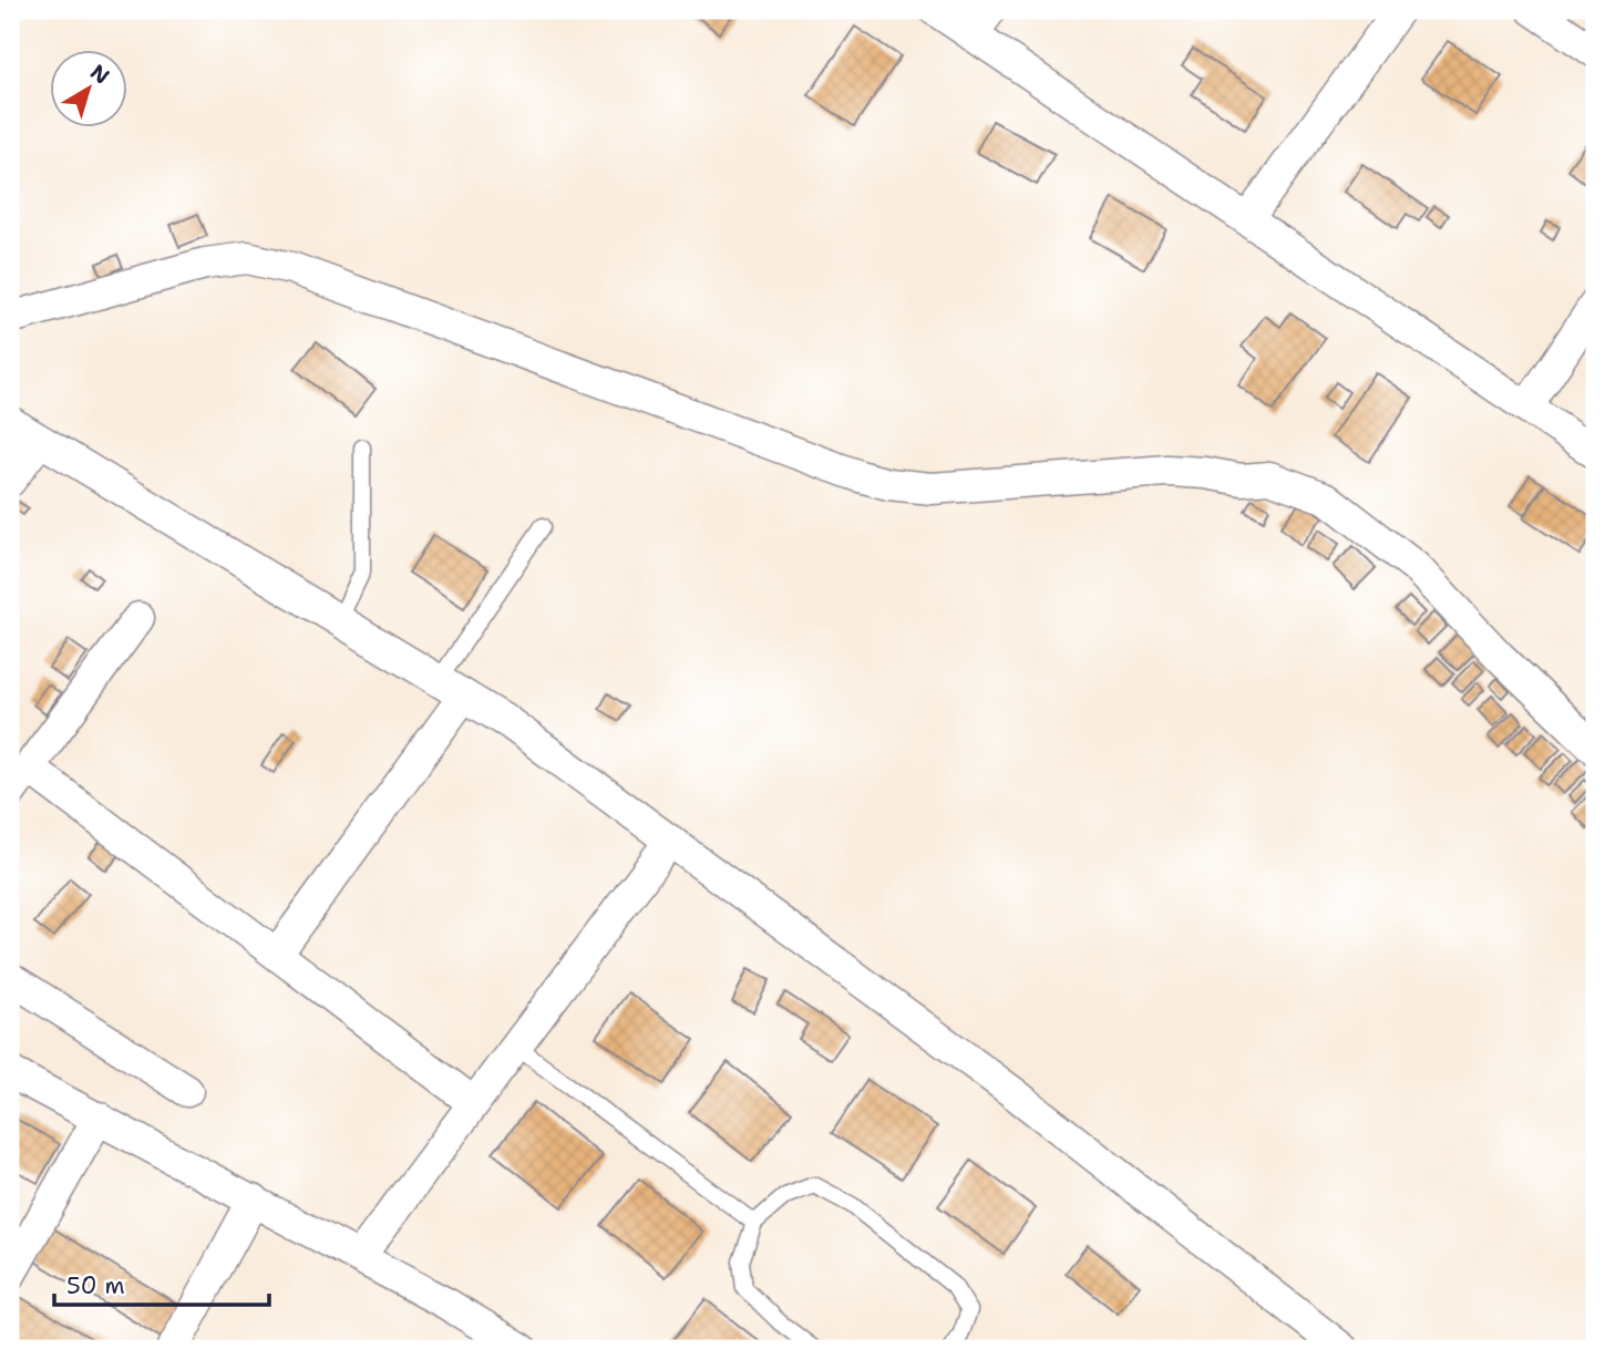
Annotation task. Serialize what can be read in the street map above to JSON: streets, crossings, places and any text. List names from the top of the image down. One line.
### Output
{"scale_bar":"50 m","north":"top right"}
